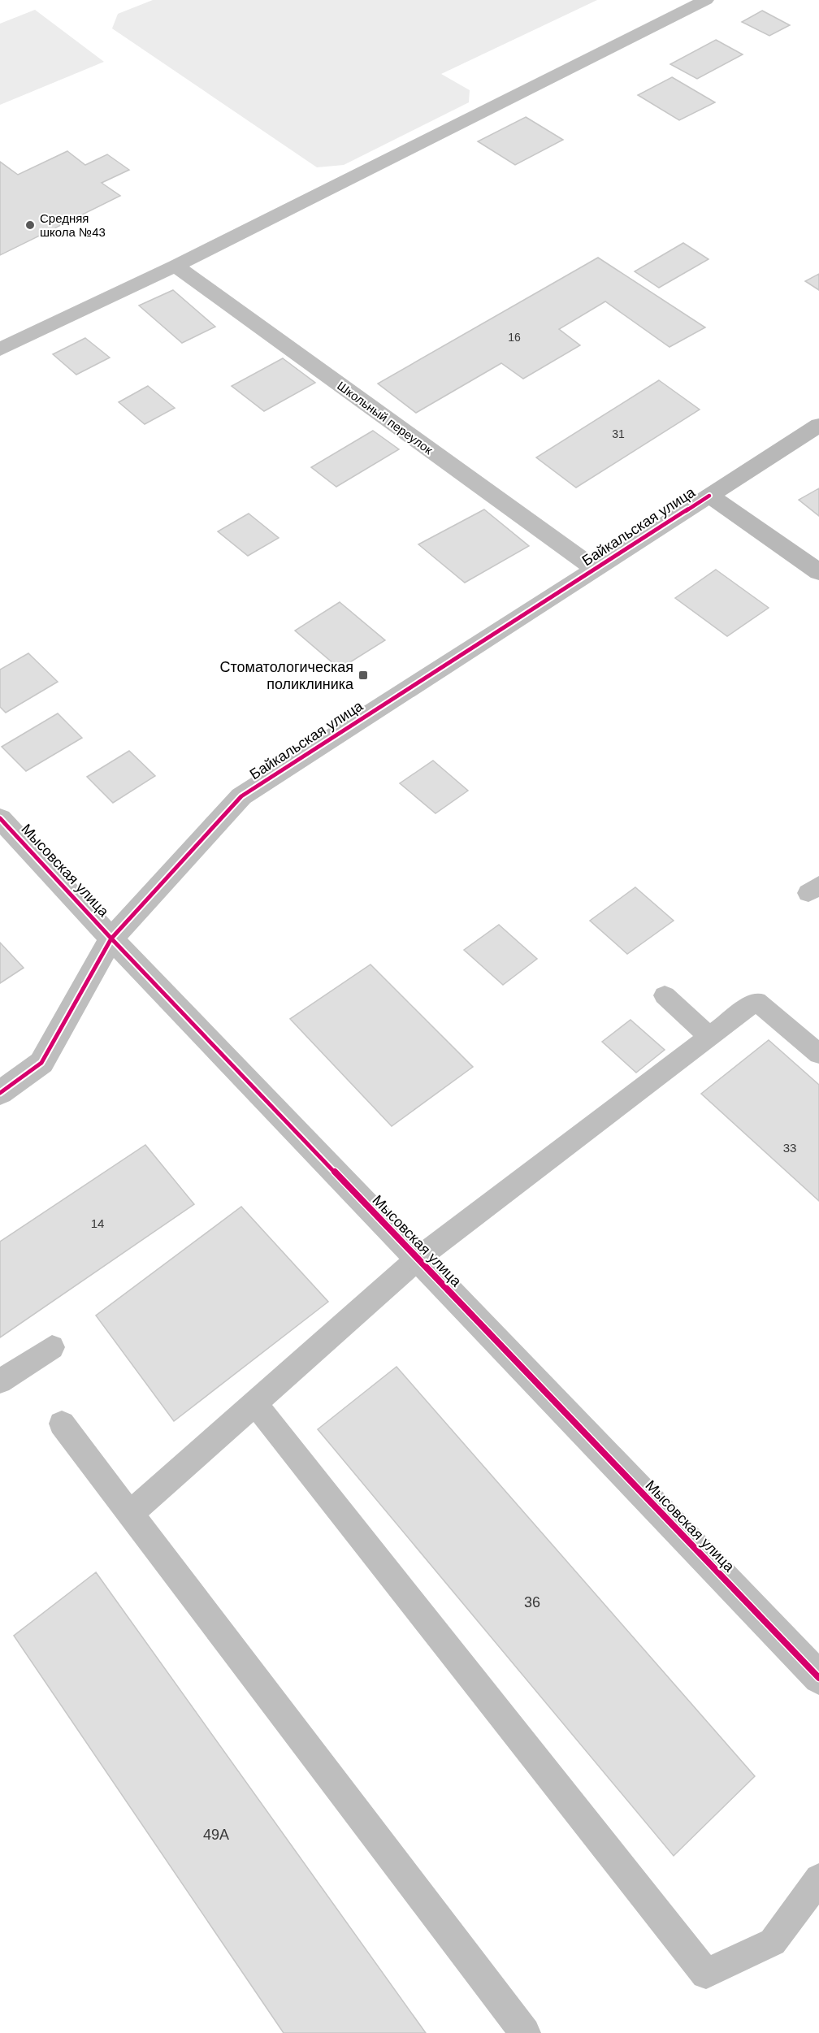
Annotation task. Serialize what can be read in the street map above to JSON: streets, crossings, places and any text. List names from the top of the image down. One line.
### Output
{"streets":{"main road":["Байкальская улица"],"street":["Школьный переулок","Мысовская улица"]},"crossings":[["Школьный переулок","Байкальская улица"],["Байкальская улица","Мысовская улица"]],"places":{"other":["Средняя школа №43"],"transit":["Стоматологическая поликлиника"]},"house_numbers":["16","31","33","14","36","49А"]}
